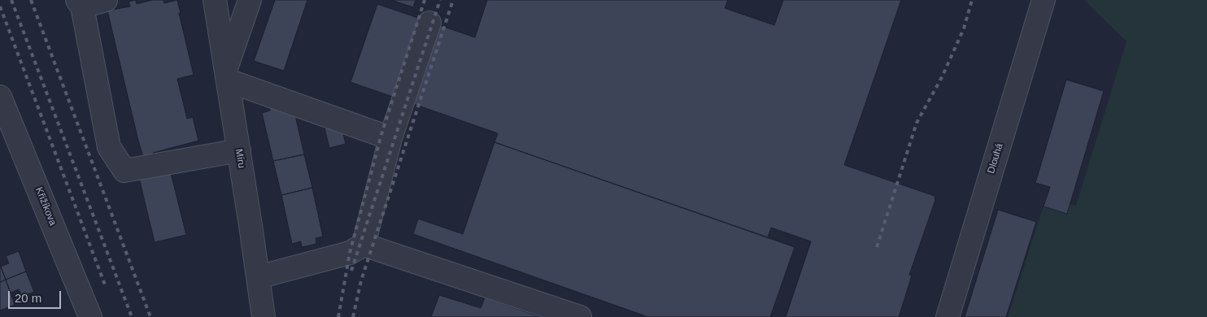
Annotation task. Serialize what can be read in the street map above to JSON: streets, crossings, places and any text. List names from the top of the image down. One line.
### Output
{"streets":{"street":["Míru","Dlouhá","Křižíkova"]},"scale_bar":"20 m"}
